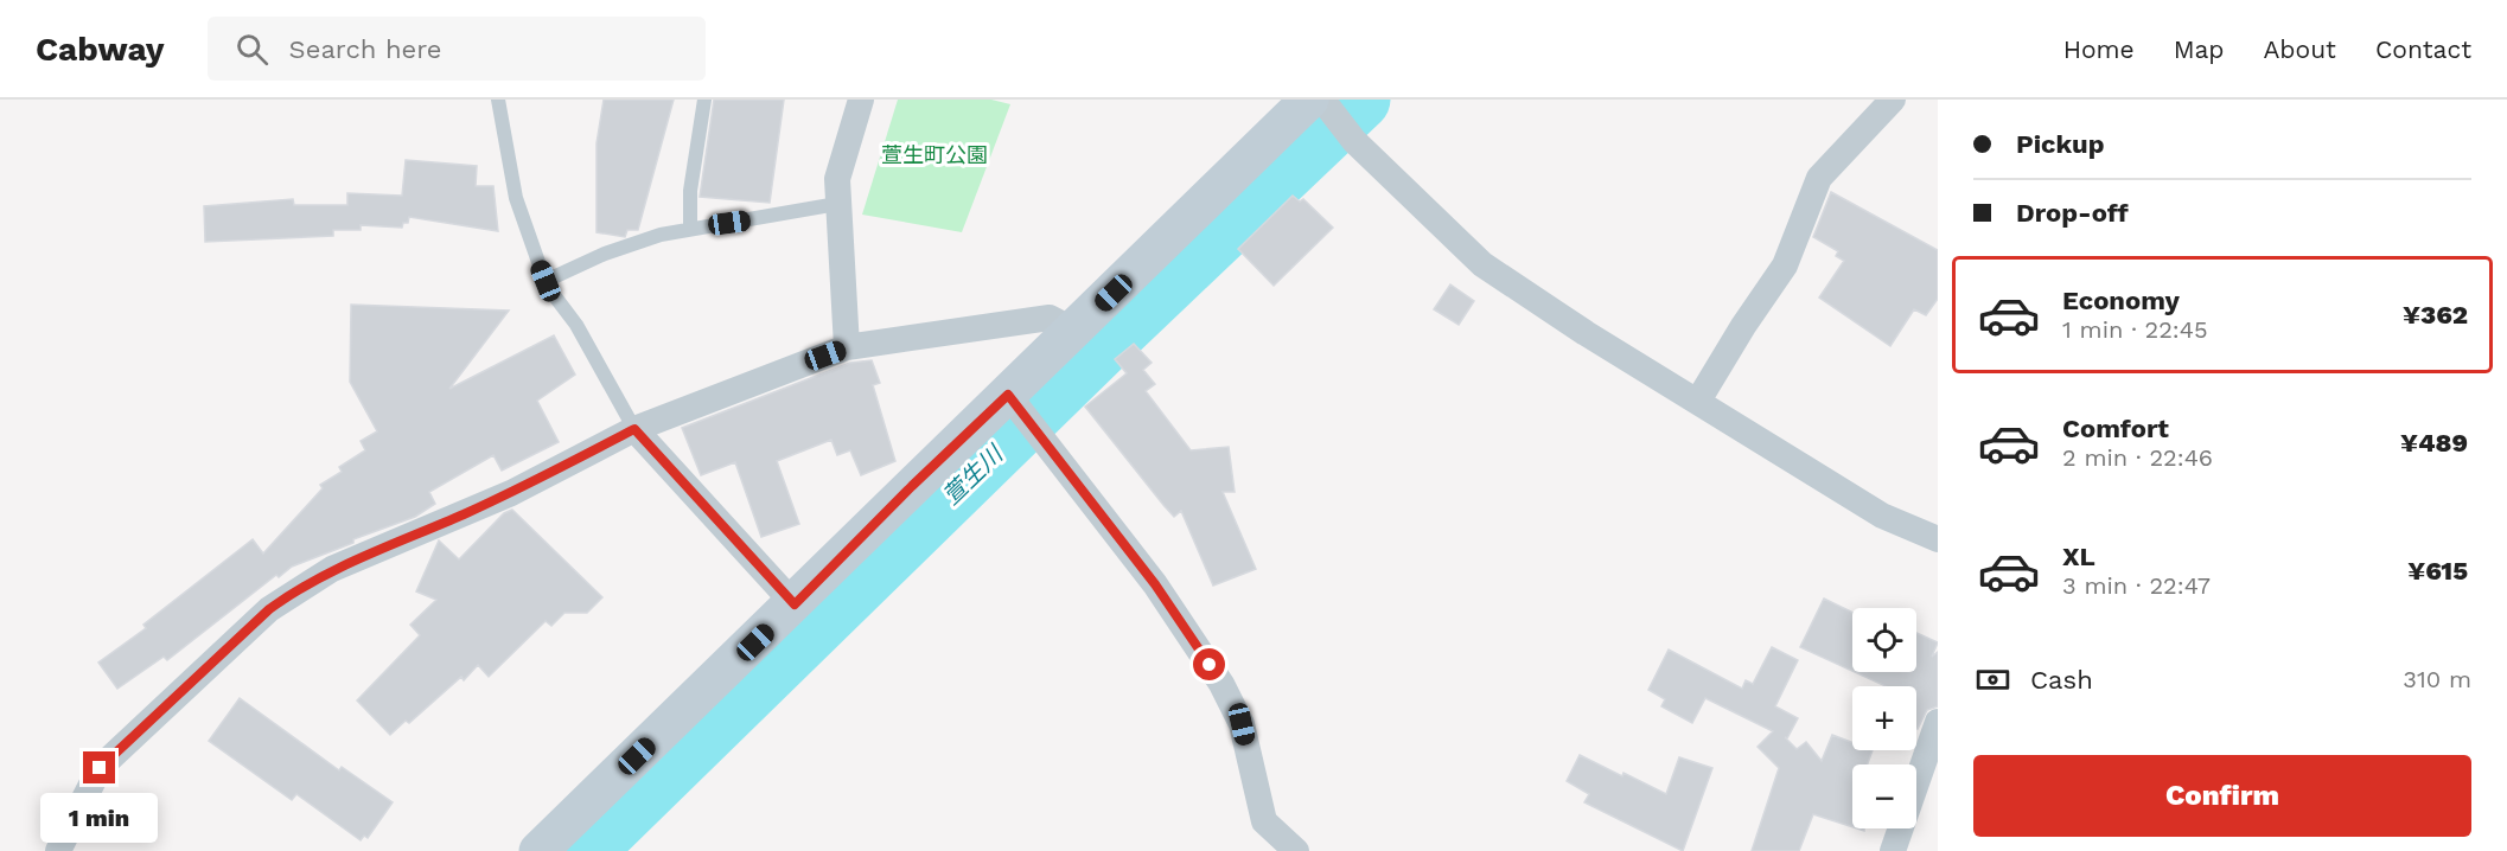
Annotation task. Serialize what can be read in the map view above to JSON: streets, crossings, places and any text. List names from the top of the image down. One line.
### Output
{"water":["萱生川"],"parks":["萱生町公園"],"page":{"header":"Cabway","search":"Search here","nav":["Home","Map","About","Contact"],"banner":["Pickup","Drop-off"],"list":[{"name":"Economy","note":"1 min · 22:45","value":"¥362"},{"name":"Comfort","note":"2 min · 22:46","value":"¥489"},{"name":"XL","note":"3 min · 22:47","value":"¥615"}],"map_buttons":["+","−"],"pay":["Cash","310 m"],"buttons":"Confirm","bubble":"1 min"}}
